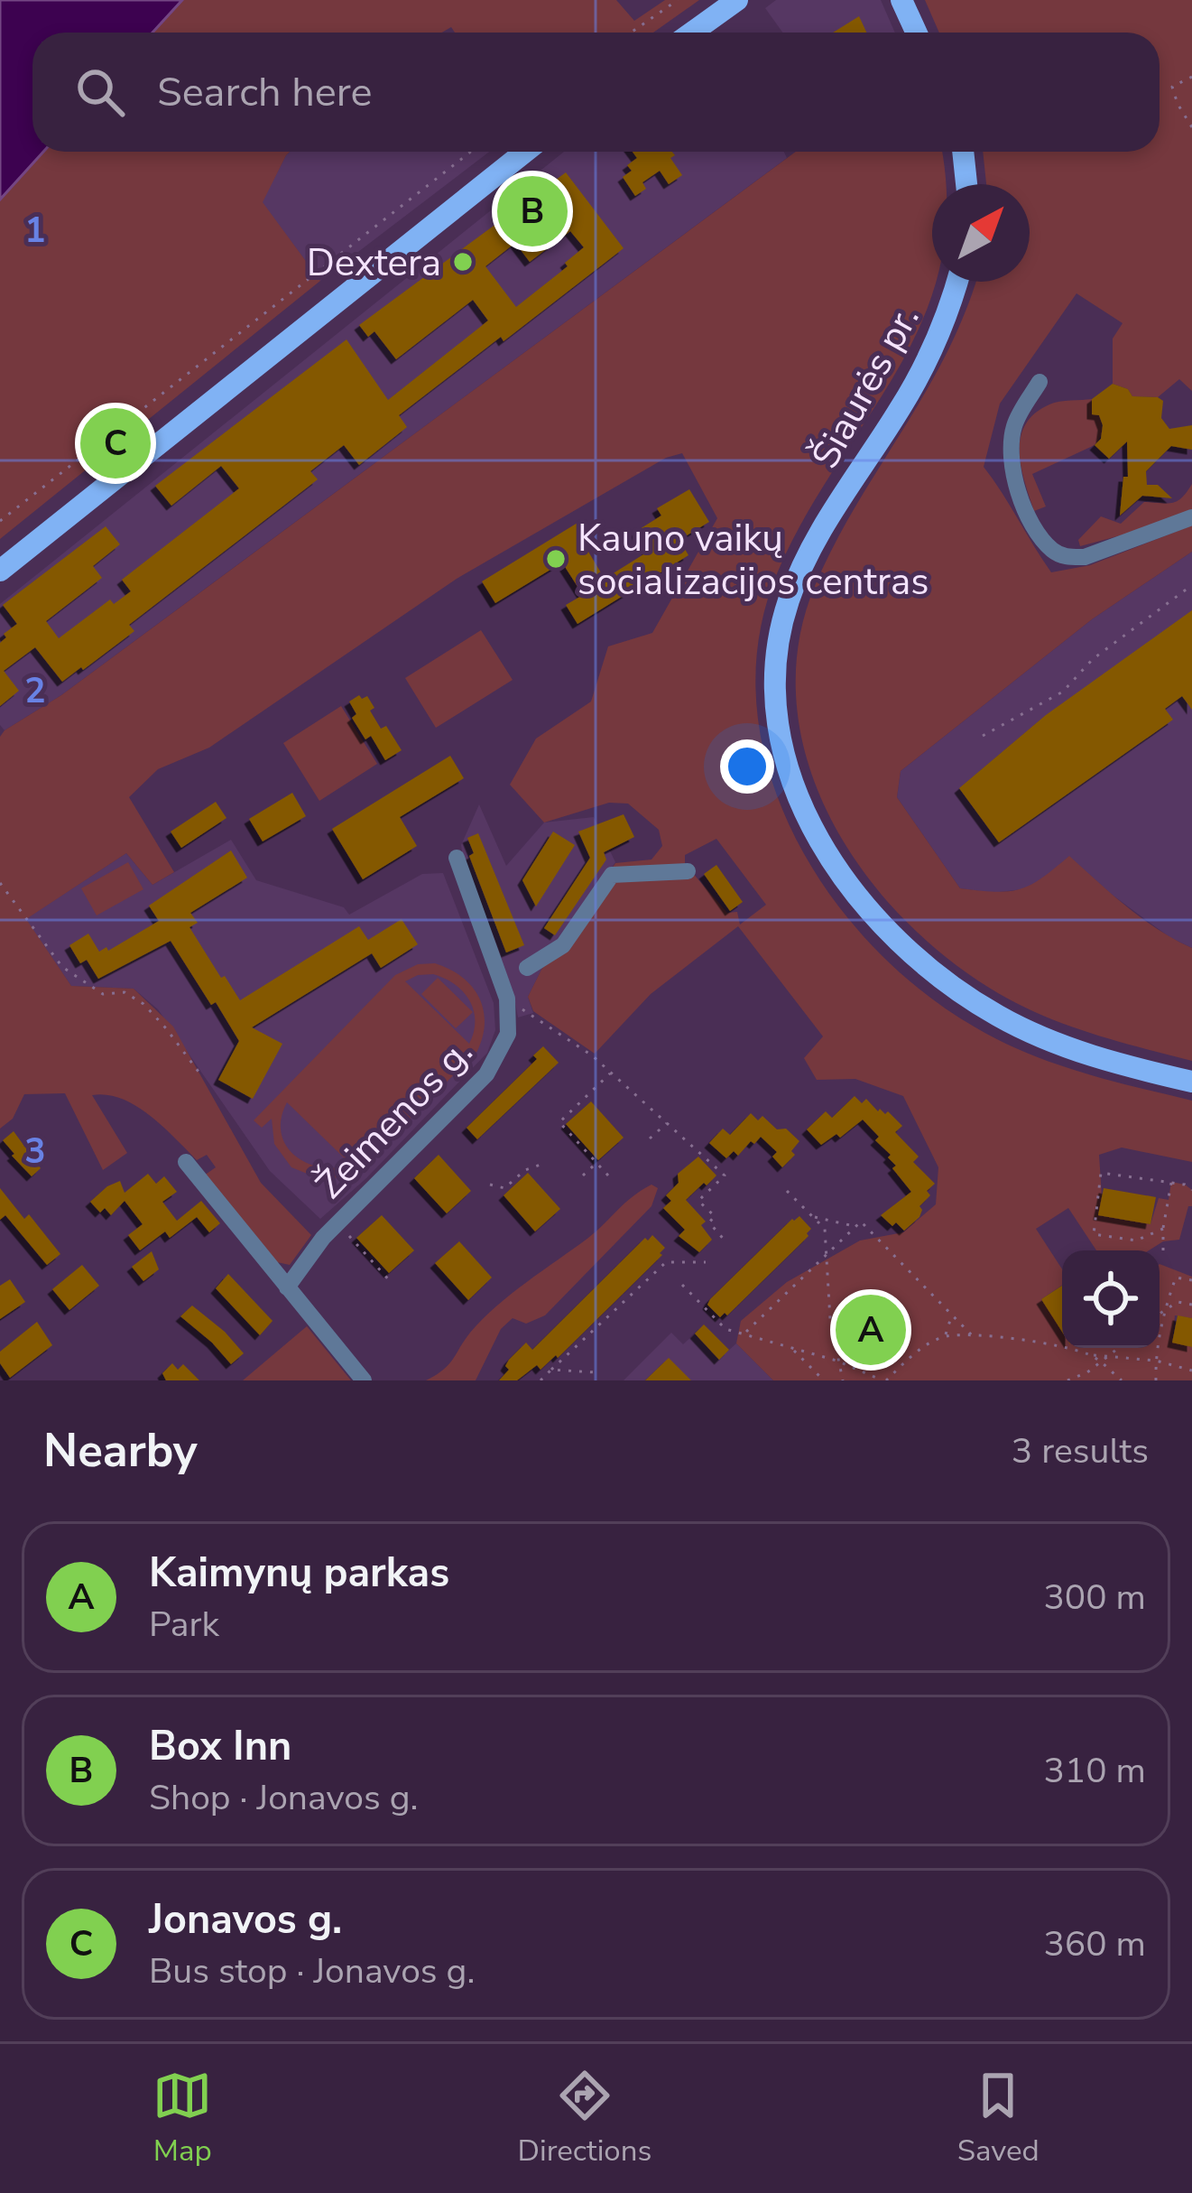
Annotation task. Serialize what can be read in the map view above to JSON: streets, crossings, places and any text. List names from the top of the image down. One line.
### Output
{"streets":{"main road":["Šiaurės pr."],"street":["Žeimenos g."]},"places":["Dextera","Kauno vaikų socializacijos centras"],"north":"top right","page":{"search":"Search here","pins":["B","C","A"],"heading":["Nearby","3 results"],"list":[{"mark":"A","name":"Kaimynų parkas","note":"Park","value":"300 m"},{"mark":"B","name":"Box Inn","note":"Shop · Jonavos g.","value":"310 m"},{"mark":"C","name":"Jonavos g.","note":"Bus stop · Jonavos g.","value":"360 m"}],"nav":["Map","Directions","Saved"]},"grid":{"rows":["1","2","3"]}}
